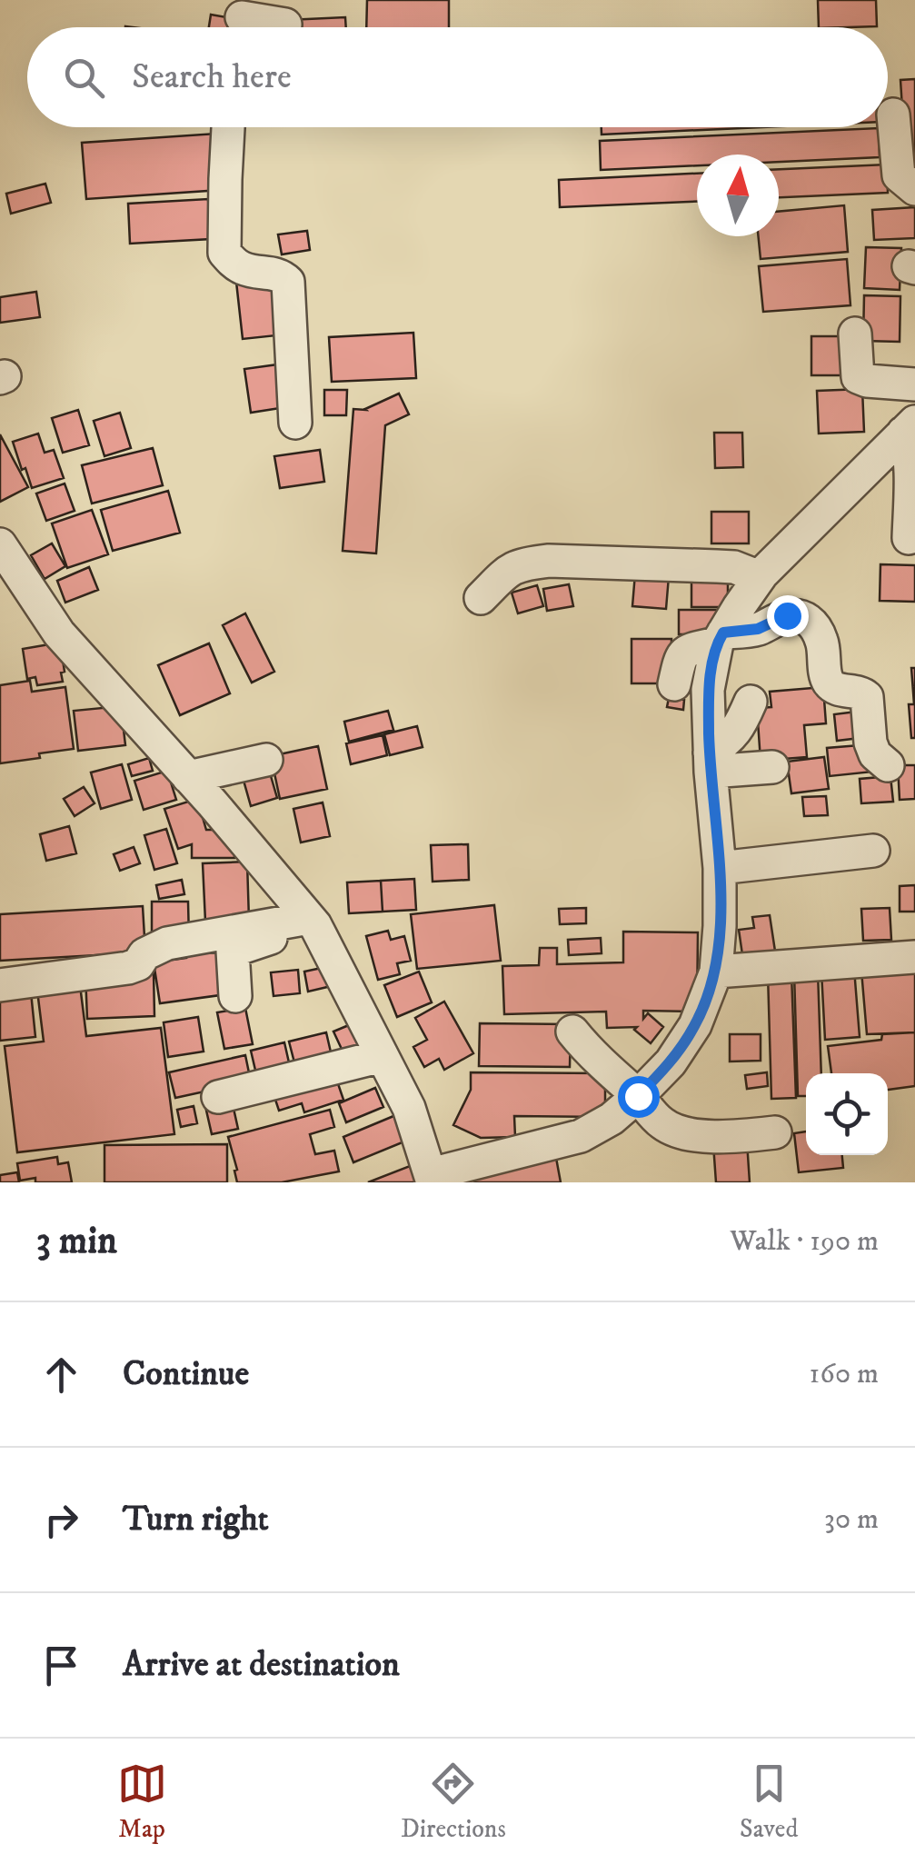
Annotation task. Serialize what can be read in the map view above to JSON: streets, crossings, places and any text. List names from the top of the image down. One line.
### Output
{"north":"top","page":{"search":"Search here","heading":["3 min","Walk · 190 m"],"list":[["Continue","160 m"],["Turn right","30 m"],"Arrive at destination"],"nav":["Map","Directions","Saved"]}}
